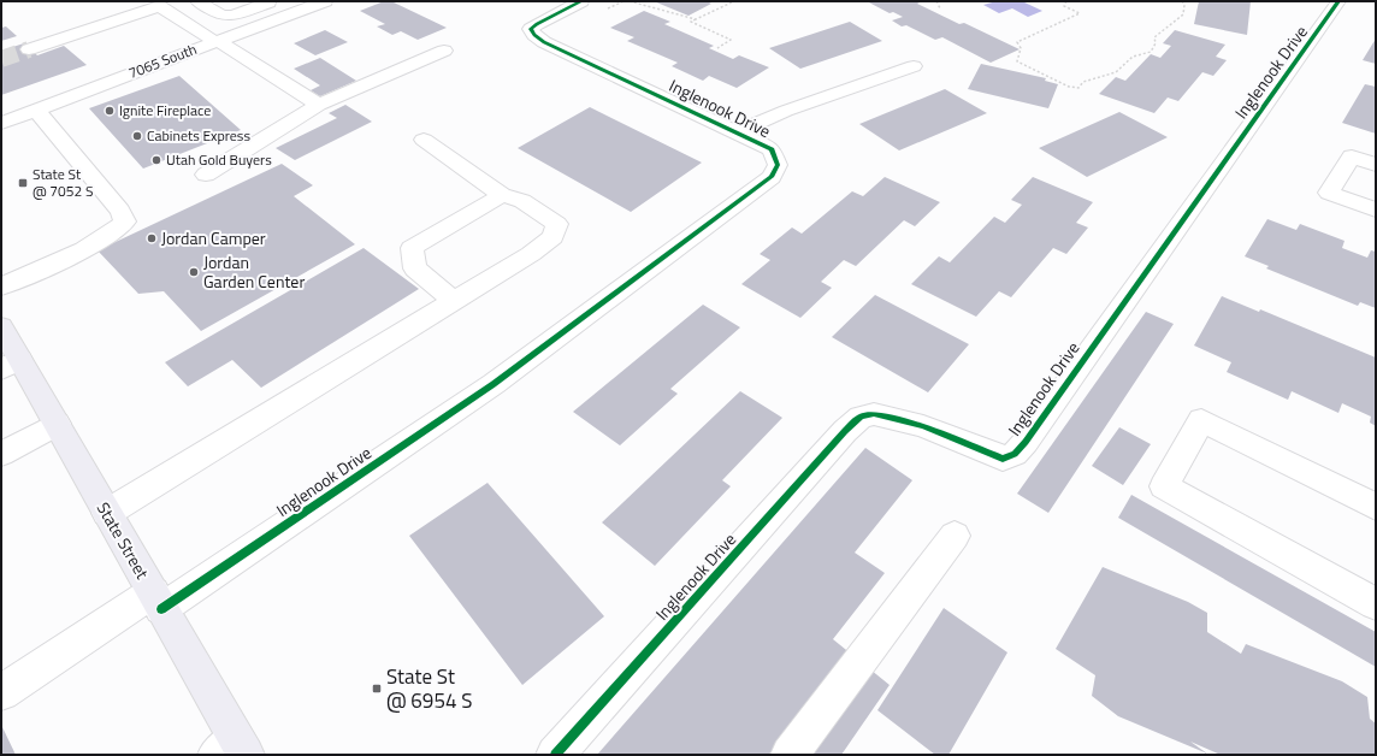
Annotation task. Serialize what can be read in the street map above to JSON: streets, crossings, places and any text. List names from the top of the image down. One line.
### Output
{"streets":{"main road":["State Street"],"street":["7065 South","Inglenook Drive"]},"crossings":[["Inglenook Drive","State Street"]],"places":{"other":["Ignite Fireplace","Cabinets Express","Utah Gold Buyers","Jordan Camper","Jordan Garden Center"],"transit":["State St @ 7052 S","State St @ 6954 S"]}}
